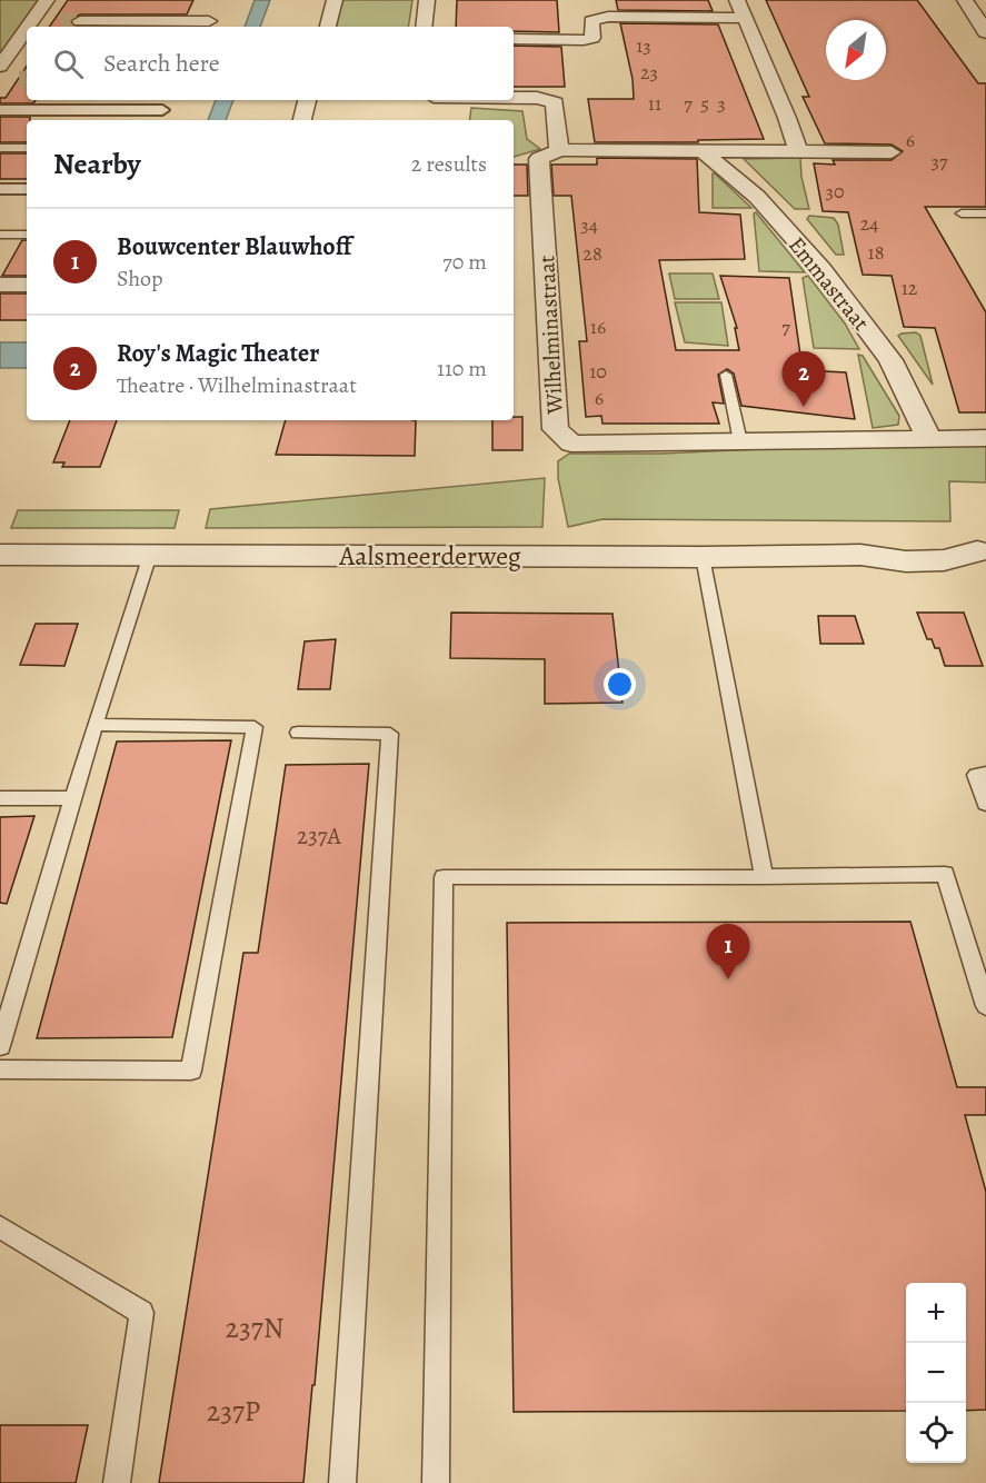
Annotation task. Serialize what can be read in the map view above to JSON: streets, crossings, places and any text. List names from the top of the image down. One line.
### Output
{"streets":{"street":["Emmastraat","Wilhelminastraat","Aalsmeerderweg"]},"crossings":[["Emmastraat","Wilhelminastraat"]],"house_numbers":["13","23","11","7","5","3","6","37","30","24","34","18","28","12","16","7","10","6","237A","237N","237P"],"north":"bottom left","page":{"search":"Search here","heading":["Nearby","2 results"],"list":[{"mark":"1","name":"Bouwcenter Blauwhoff","note":"Shop","value":"70 m"},{"mark":"2","name":"Roy's Magic Theater","note":"Theatre · Wilhelminastraat","value":"110 m"}],"pins":["2","1"],"map_buttons":["+","−"]}}
